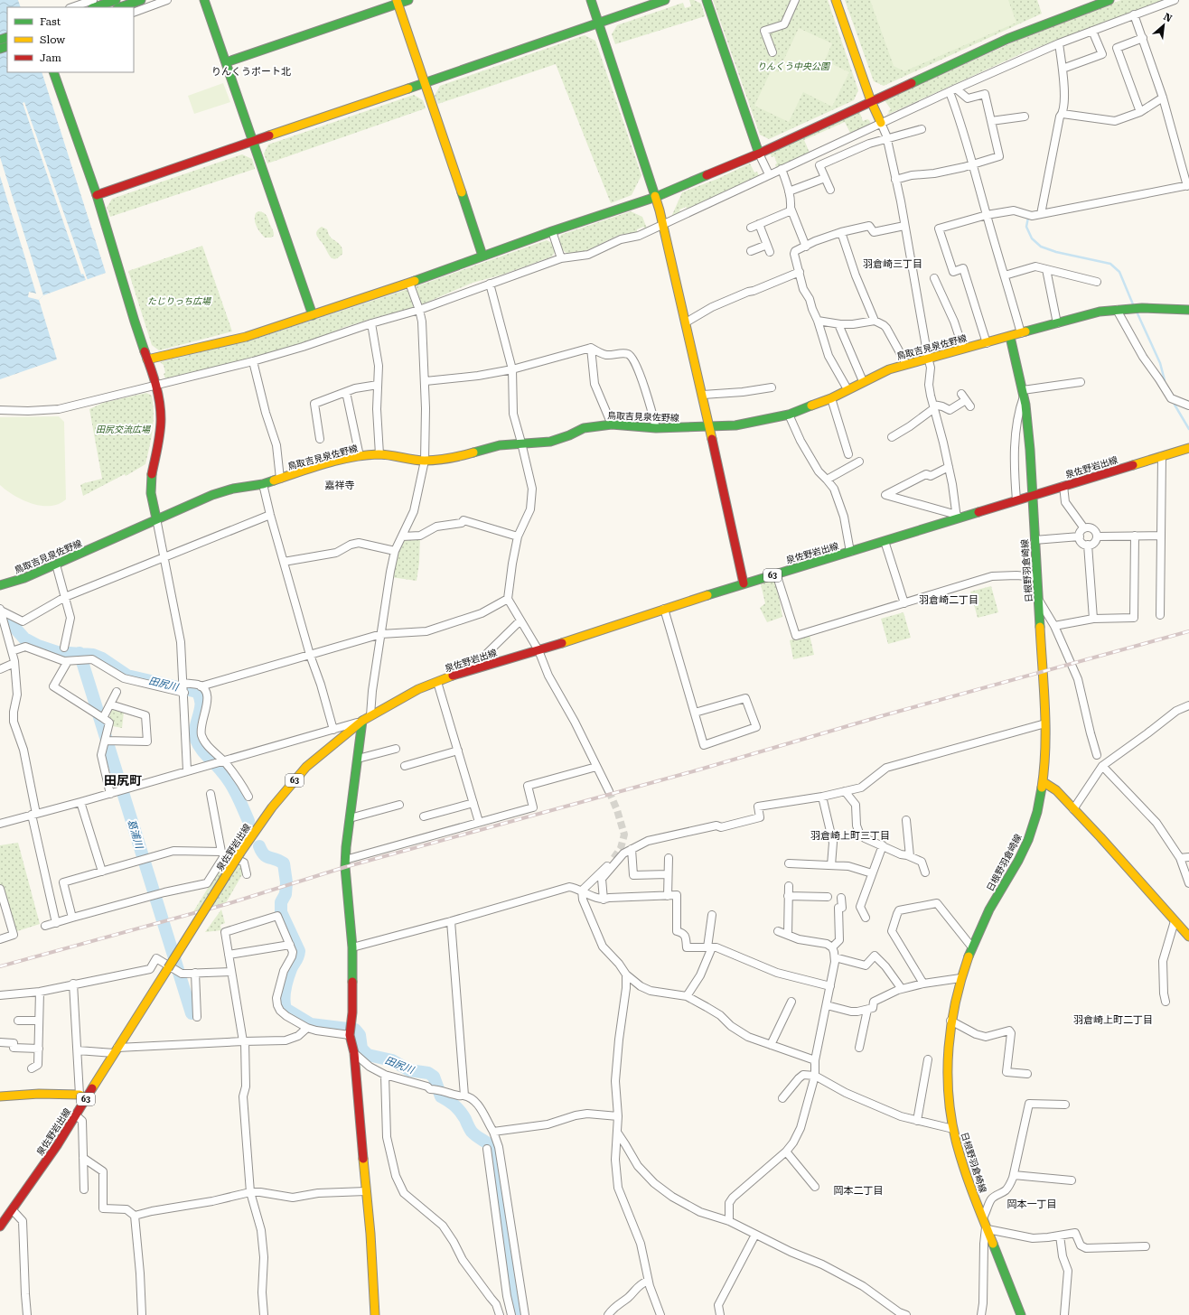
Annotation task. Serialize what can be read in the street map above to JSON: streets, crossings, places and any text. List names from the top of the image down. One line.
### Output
{"streets":{"street":["鳥取吉見泉佐野線","泉佐野岩出線","日根野羽倉崎線","63"]},"crossings":[["鳥取吉見泉佐野線","日根野羽倉崎線"],["泉佐野岩出線","日根野羽倉崎線"]],"districts":["りんくうポート北","羽倉崎三丁目","嘉祥寺","羽倉崎二丁目","田尻町","羽倉崎上町三丁目","羽倉崎上町二丁目","岡本二丁目","岡本一丁目"],"water":["田尻川","葛浦川"],"parks":["りんくう中央公園","たじりっち広場","田尻交流広場"],"legend":["Fast","Slow","Jam"],"north":"top right"}
